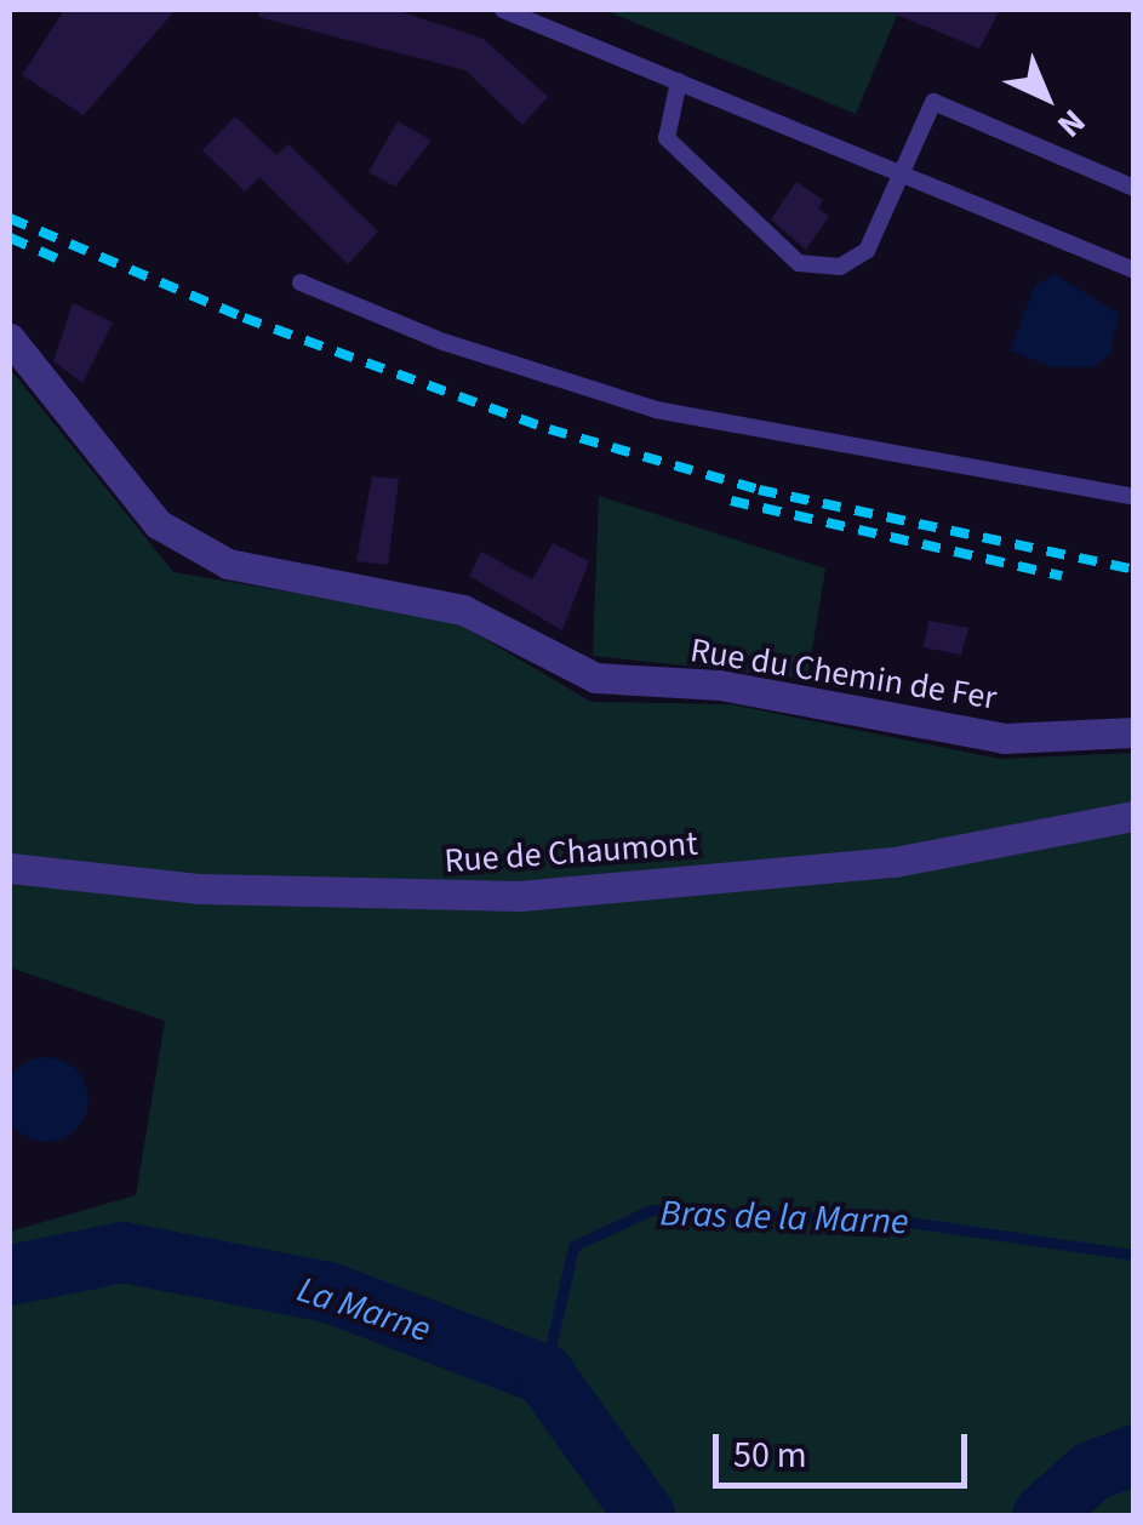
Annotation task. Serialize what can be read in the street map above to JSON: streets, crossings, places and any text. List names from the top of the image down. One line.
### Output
{"streets":{"street":["Rue du Chemin de Fer","Rue de Chaumont"]},"water":["Bras de la Marne","La Marne"],"scale_bar":"50 m","north":"bottom right"}
